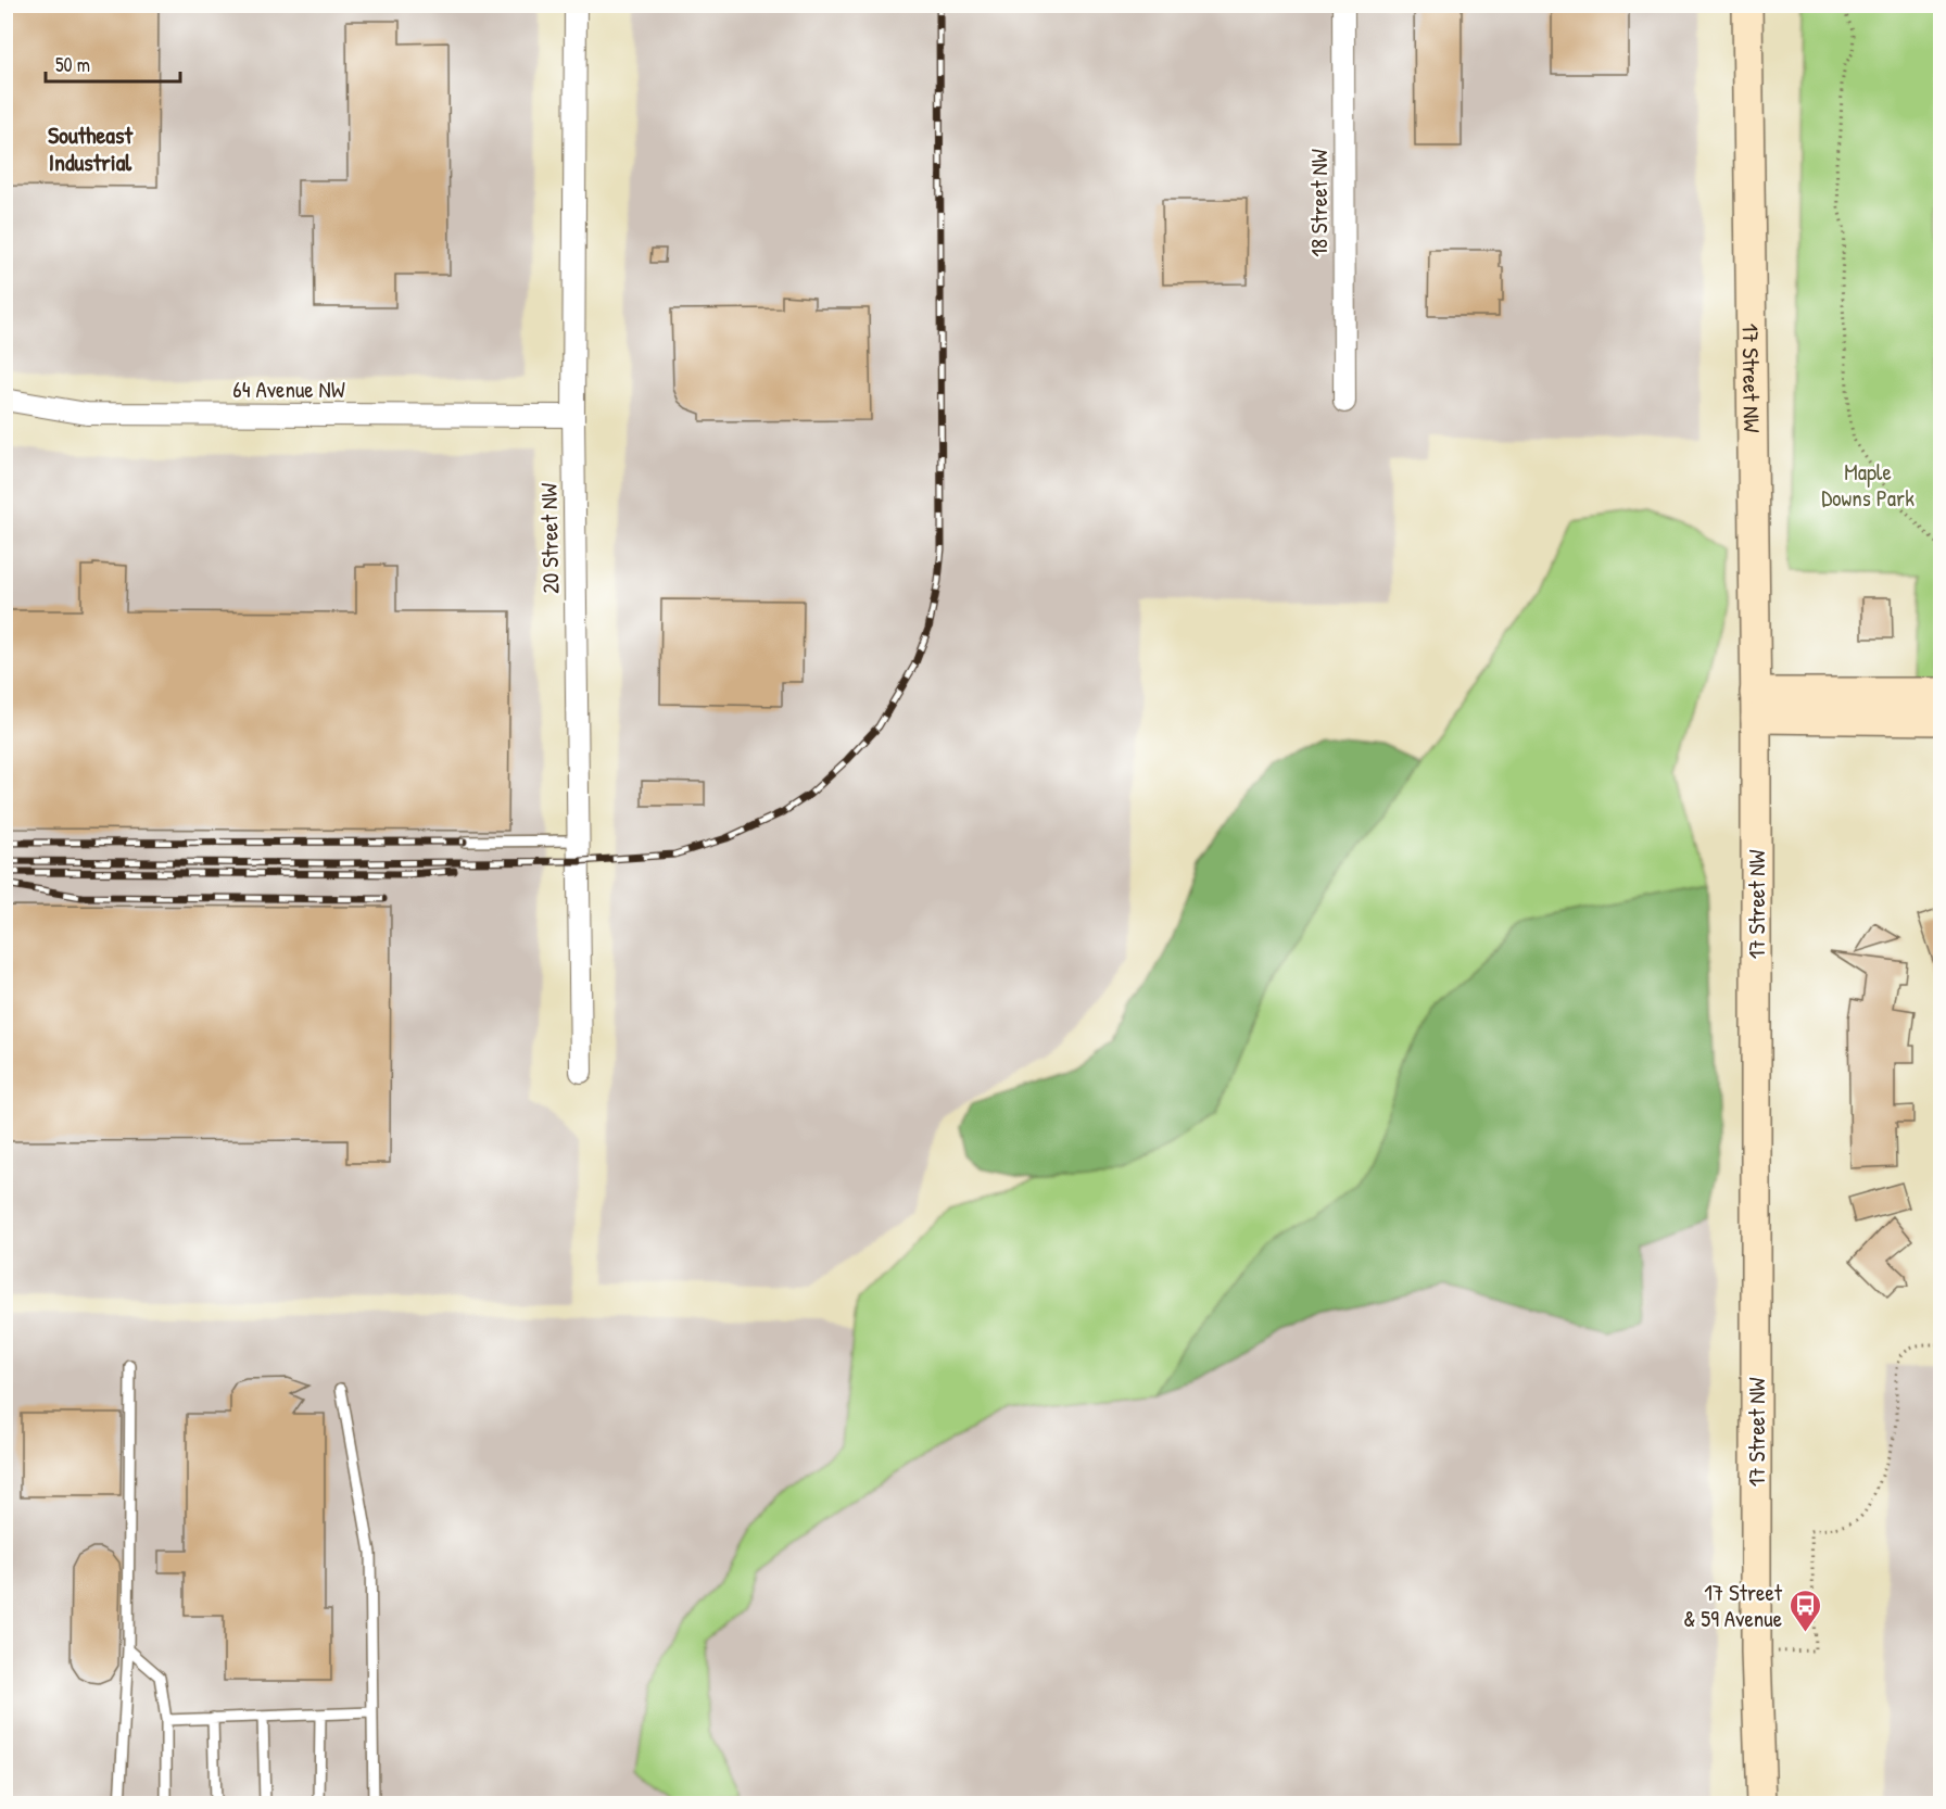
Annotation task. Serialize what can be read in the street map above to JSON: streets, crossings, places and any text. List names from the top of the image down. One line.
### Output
{"streets":{"main road":["17 Street NW"],"street":["18 Street NW","64 Avenue NW","20 Street NW"]},"crossings":[["64 Avenue NW","20 Street NW"]],"districts":["Southeast Industrial"],"parks":["Maple Downs Park"],"places":{"bus stop":["17 Street & 59 Avenue"]},"scale_bar":"50 m"}
